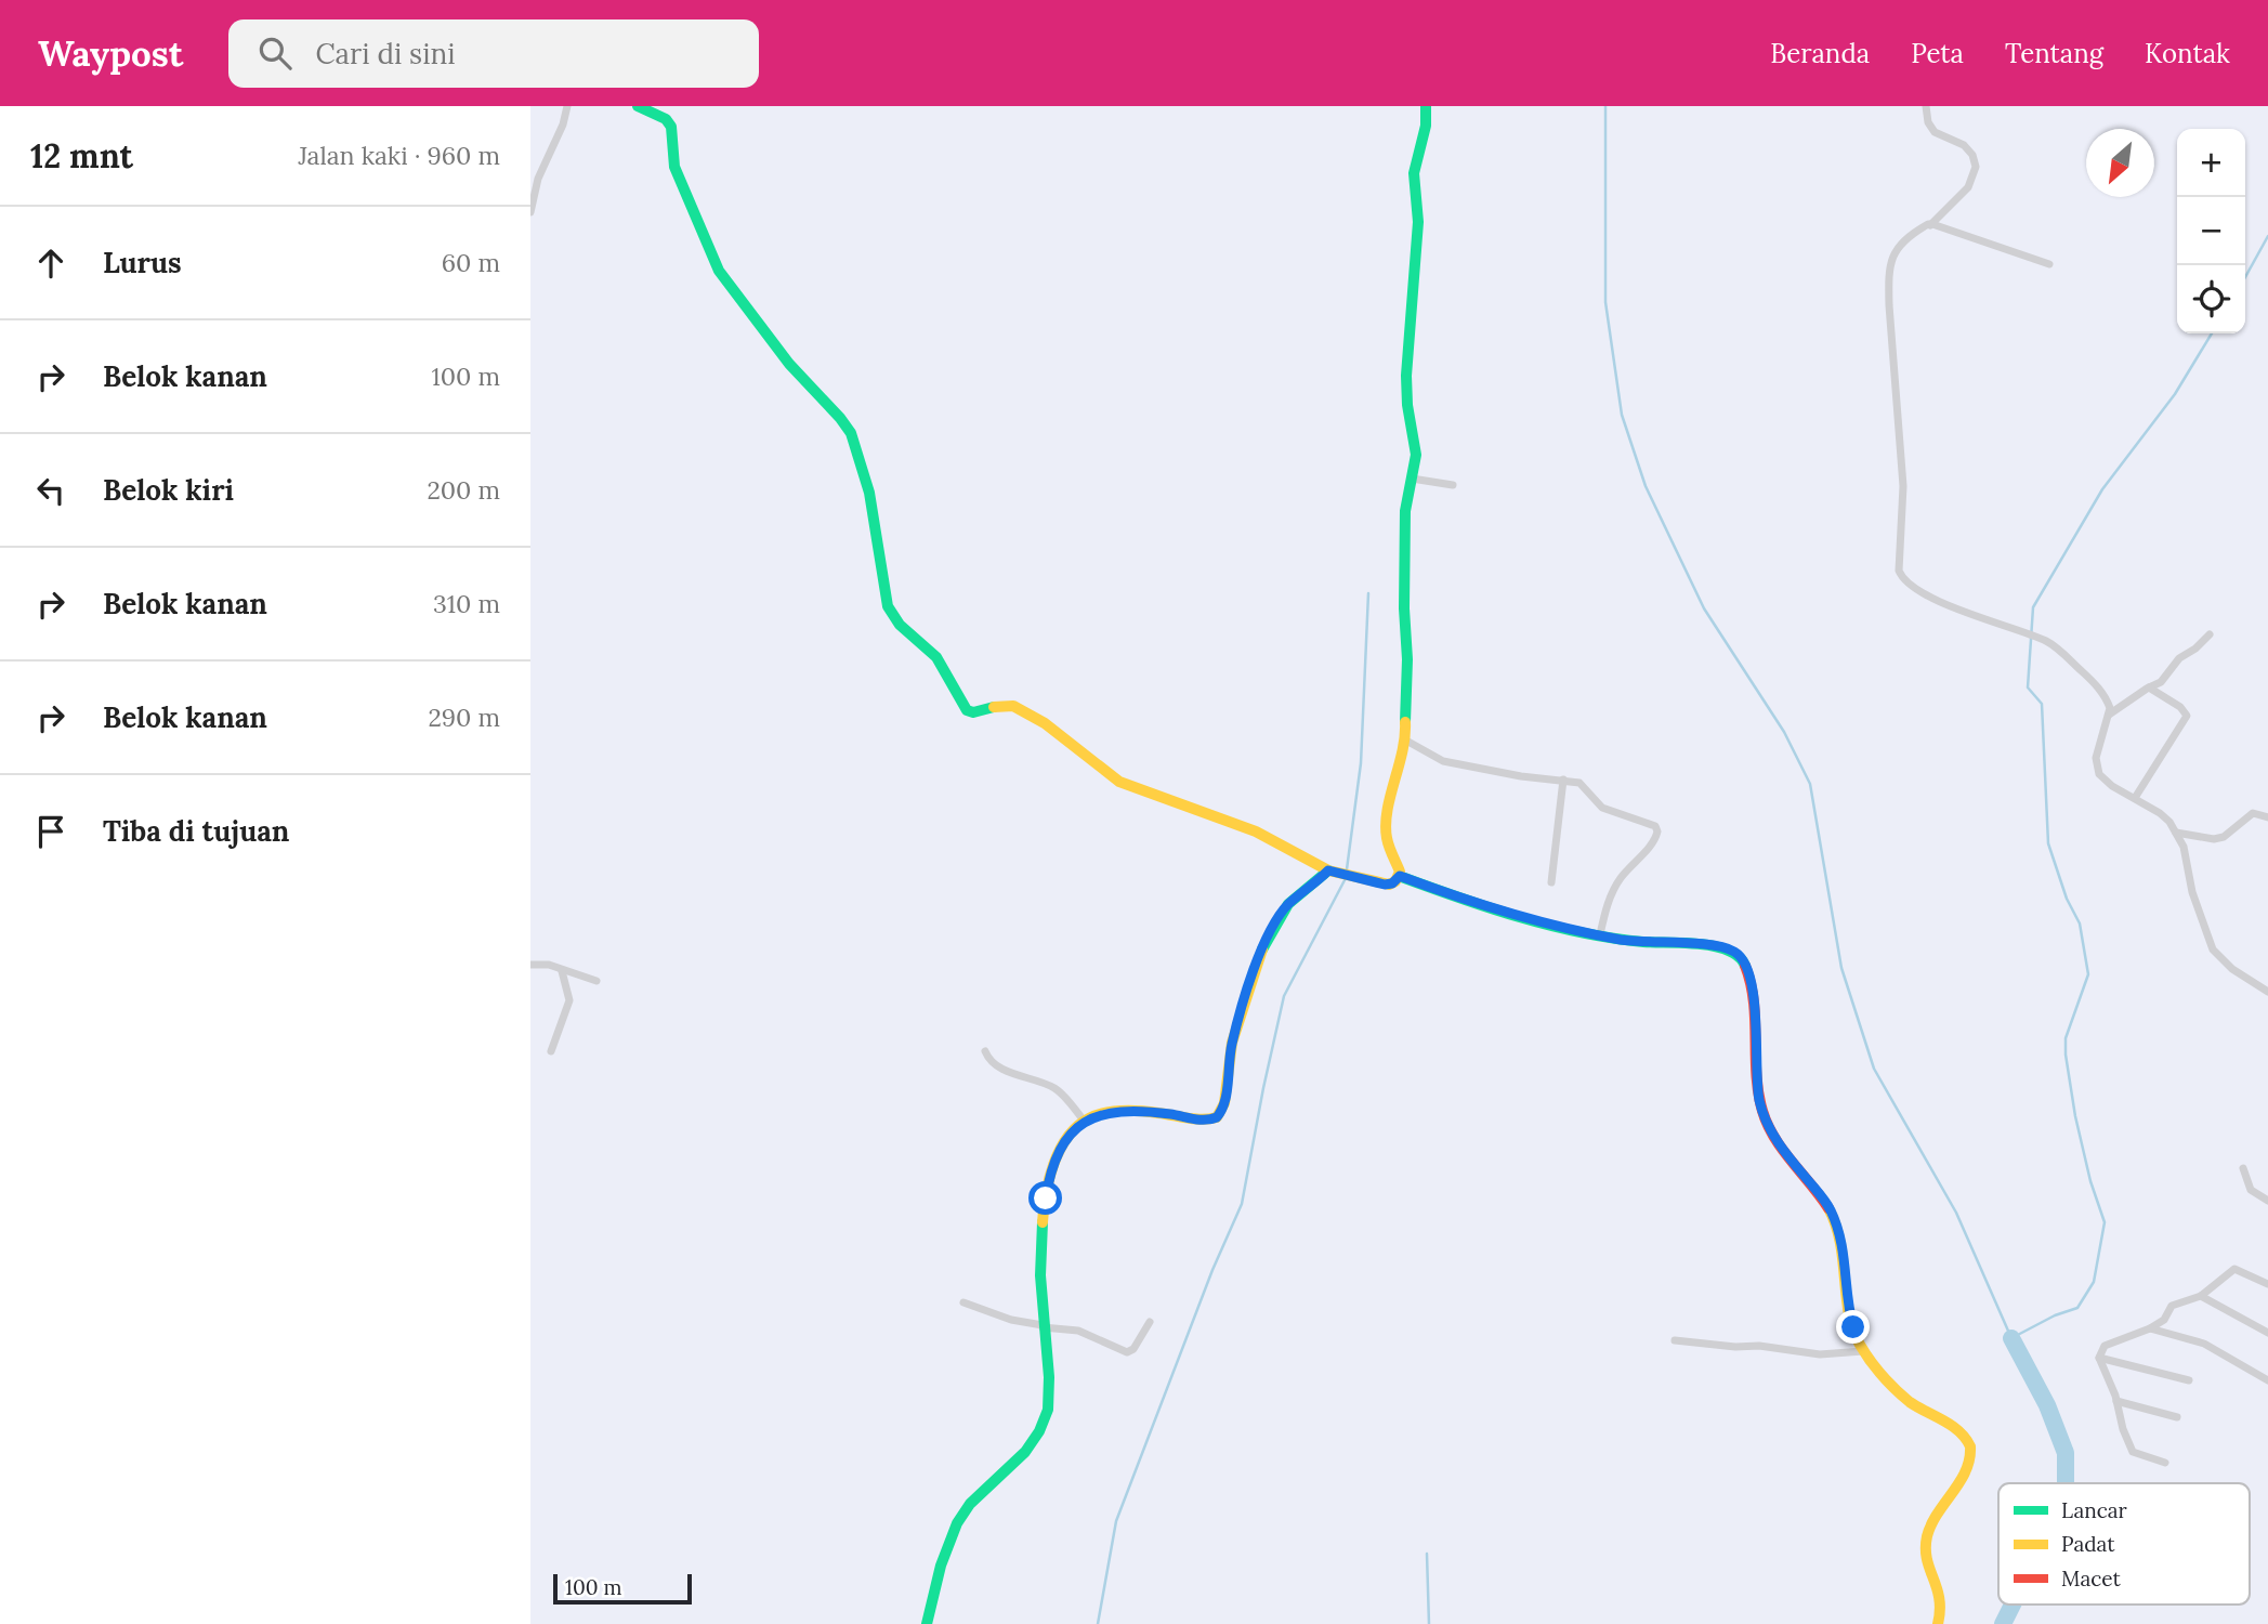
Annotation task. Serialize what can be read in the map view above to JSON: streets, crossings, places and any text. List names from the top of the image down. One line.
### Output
{"legend":["Lancar","Padat","Macet"],"scale_bar":"100 m","north":"bottom left","page":{"header":"Waypost","search":"Cari di sini","nav":["Beranda","Peta","Tentang","Kontak"],"heading":["12 mnt","Jalan kaki · 960 m"],"map_buttons":["+","−"],"list":[["Lurus","60 m"],["Belok kanan","100 m"],["Belok kiri","200 m"],["Belok kanan","310 m"],["Belok kanan","290 m"],"Tiba di tujuan"],"scale":"100 m"}}
